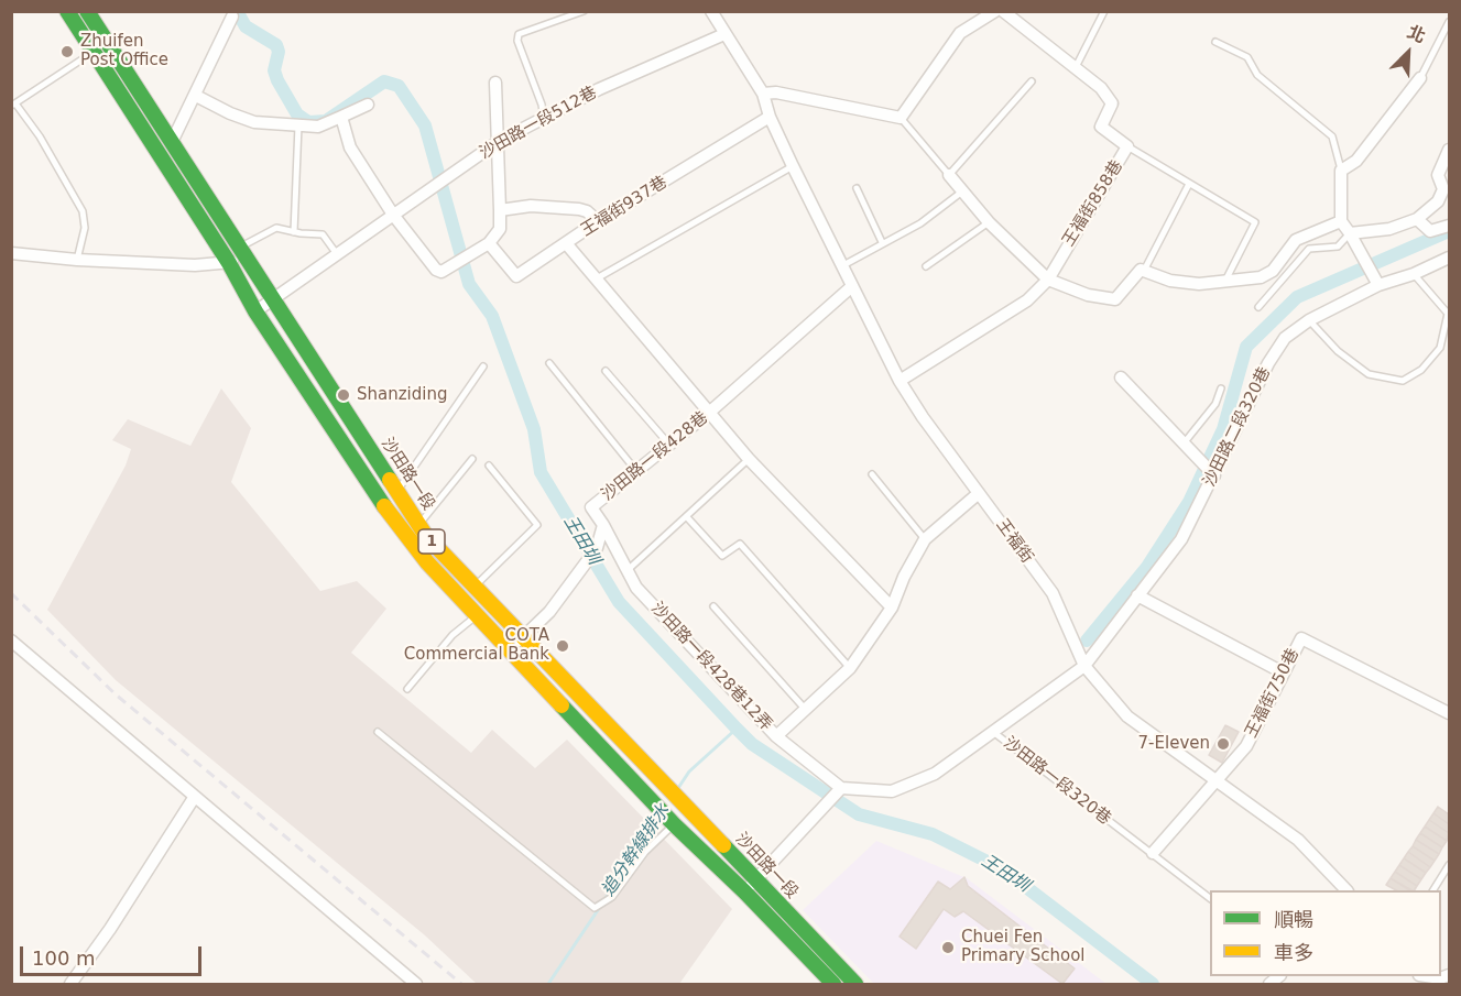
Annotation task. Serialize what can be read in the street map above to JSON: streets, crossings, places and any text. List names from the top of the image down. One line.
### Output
{"streets":{"main road":["沙田路一段","1"],"street":["沙田路一段512巷","王福街858巷","王福街937巷","沙田路二段320巷","沙田路一段428巷","王福街","沙田路一段428巷12弄","王福街750巷","沙田路一段320巷"]},"crossings":[["沙田路一段512巷","沙田路一段"],["王福街858巷","王福街"],["王福街937巷","王福街"],["沙田路二段320巷","王福街"],["沙田路二段320巷","沙田路一段320巷"],["沙田路一段428巷","沙田路一段"],["沙田路一段428巷","王福街"],["沙田路一段428巷","沙田路一段428巷12弄"],["王福街","王福街750巷"],["王福街","沙田路一段320巷"],["王福街750巷","沙田路一段320巷"]],"water":["王田圳","追分幹線排水"],"places":["Zhuifen Post Office","Shanziding","COTA Commercial Bank","7-Eleven","Chuei Fen Primary School"],"legend":["順暢","車多"],"scale_bar":"100 m","north":"top right"}
